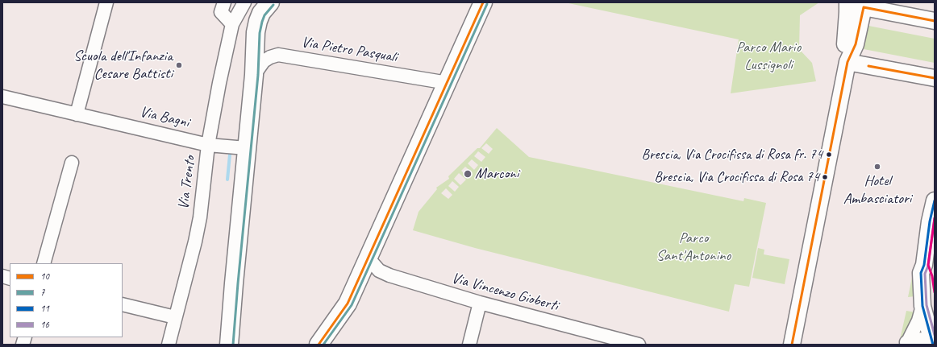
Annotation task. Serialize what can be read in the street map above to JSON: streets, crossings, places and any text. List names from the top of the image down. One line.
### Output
{"streets":{"street":["Via Pietro Pasquali","Via Bagni","Via Trento","Via Vincenzo Gioberti"]},"crossings":[["Via Bagni","Via Trento"]],"parks":["Parco Mario Lussignoli","Parco Sant'Antonino"],"places":["Scuola dell'Infanzia Cesare Battisti","Brescia, Via Crocifissa di Rosa fr. 74","Hotel Ambasciatori","Marconi","Brescia, Via Crocifissa di Rosa 74"],"lines":["transit line 10","transit line 7","transit line 11","transit line 16"],"legend":["10","7","11","16"]}
